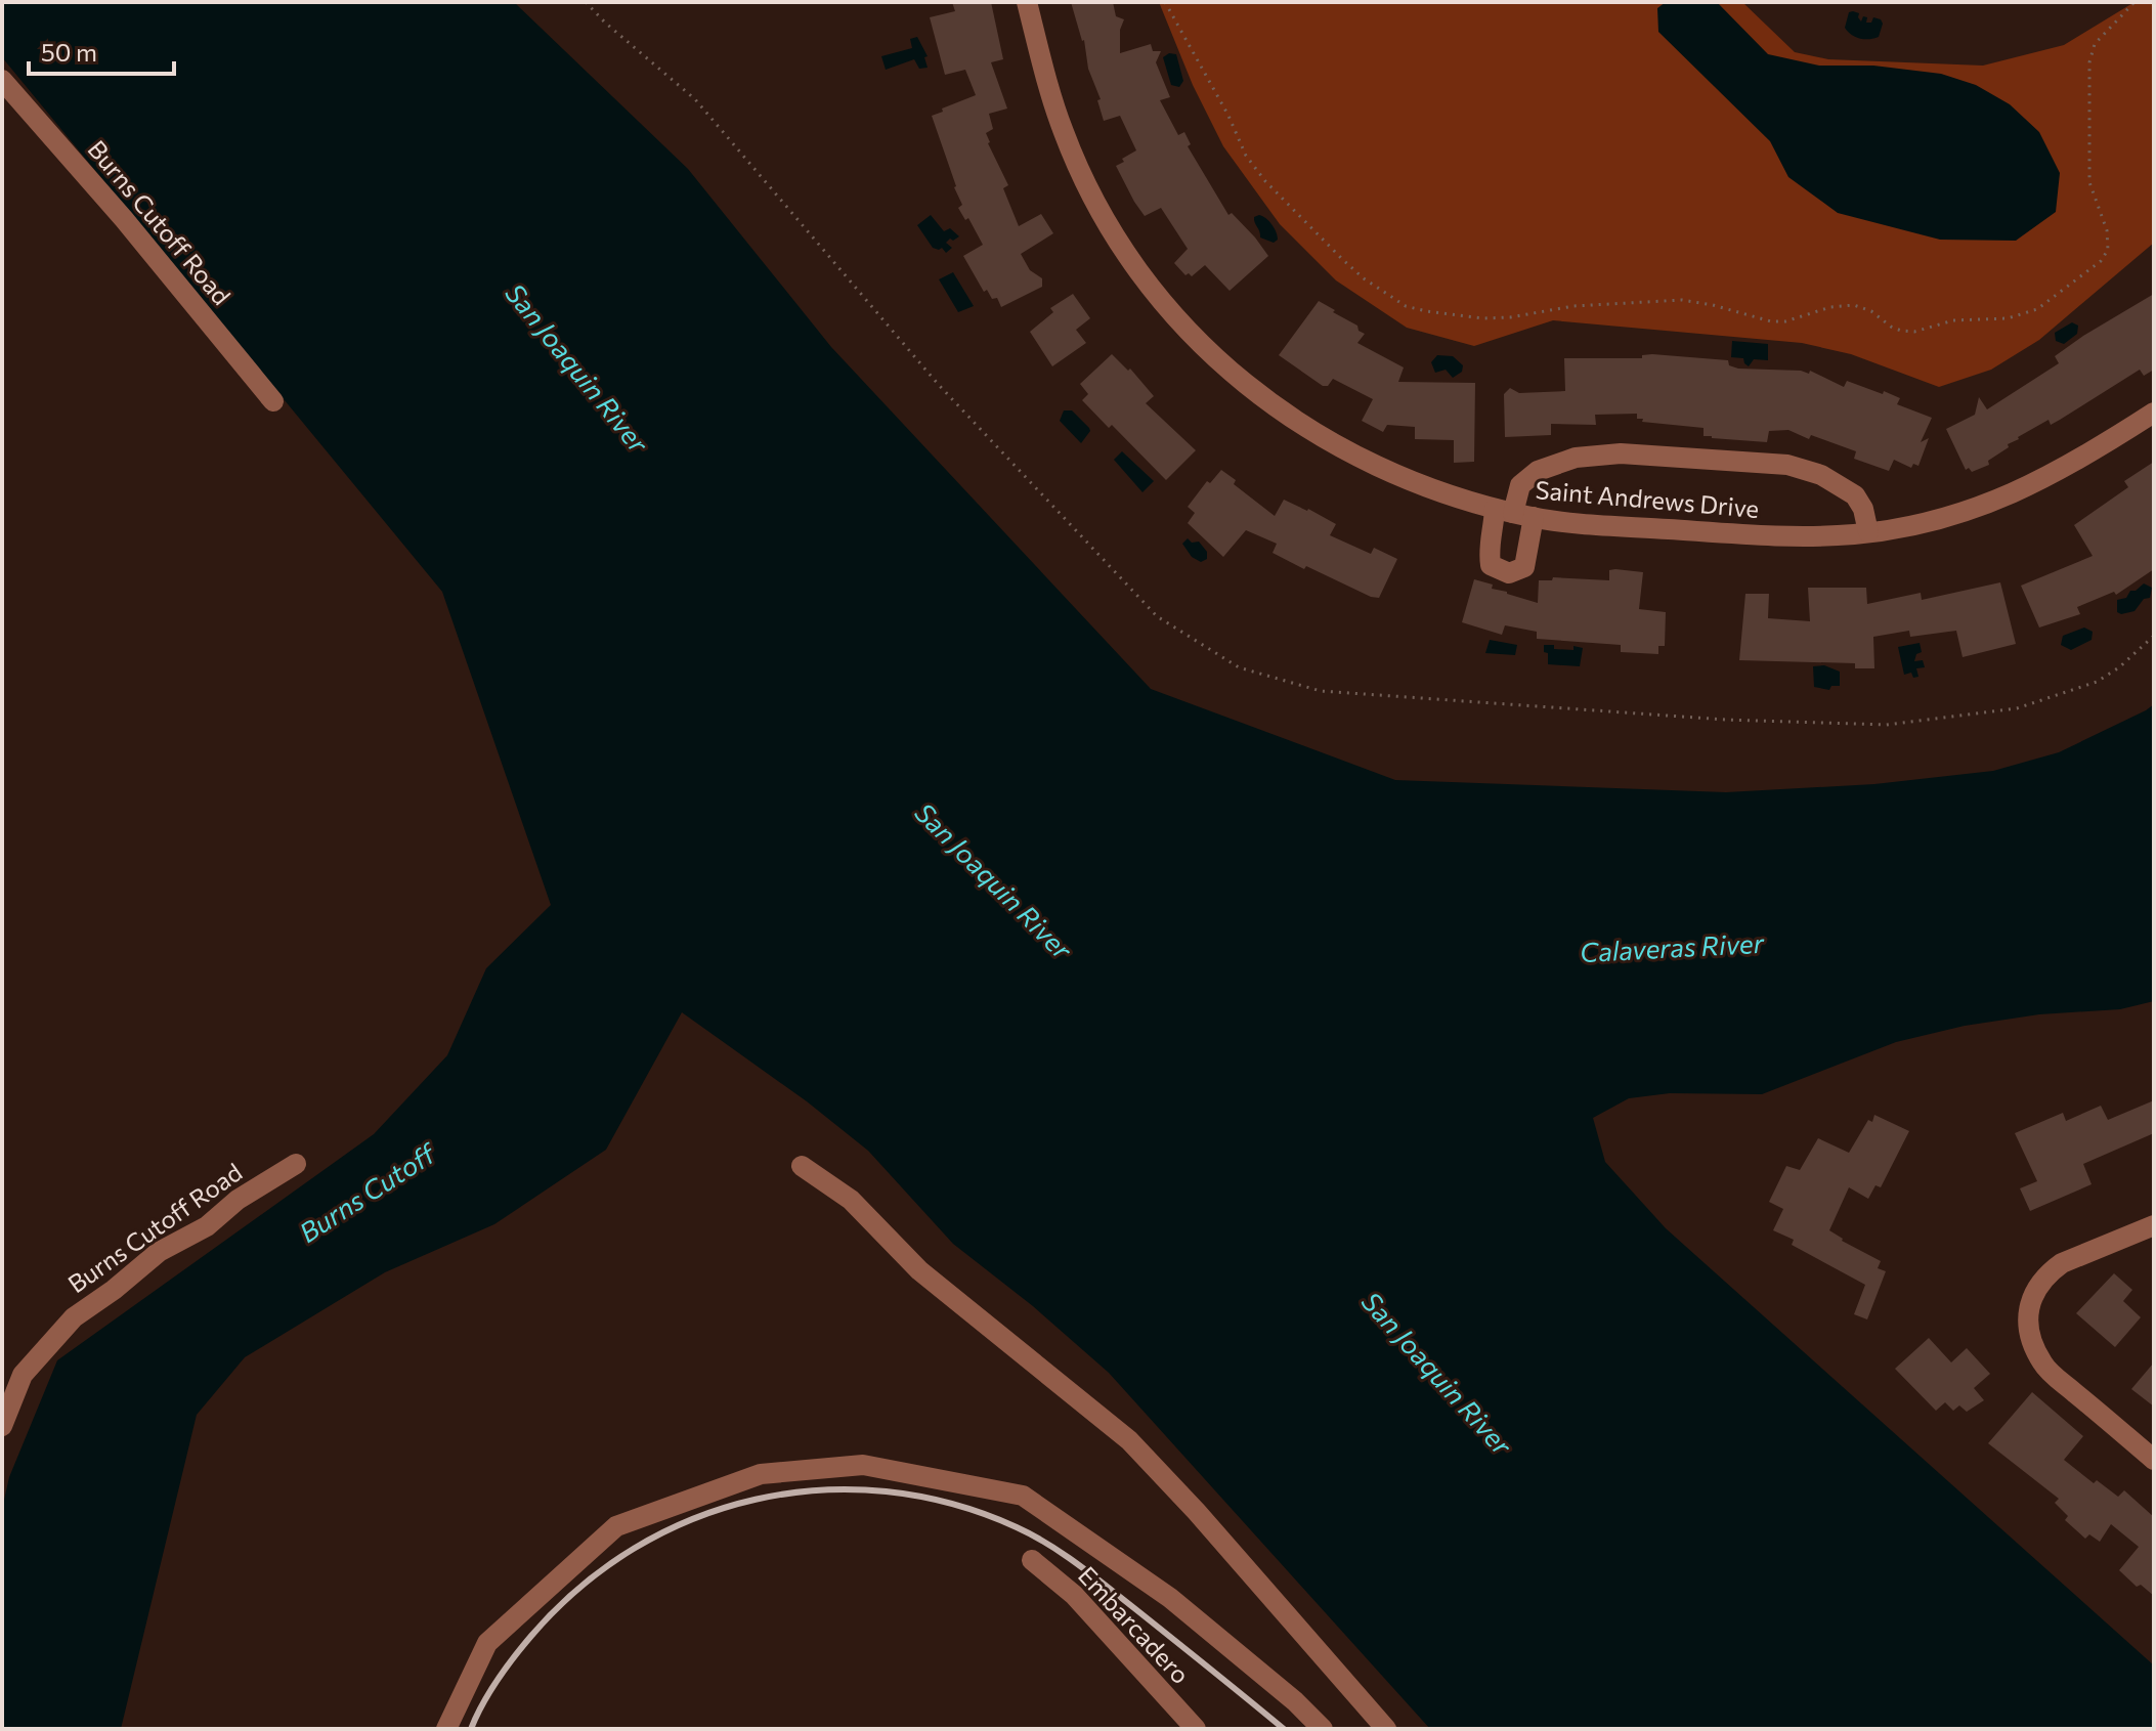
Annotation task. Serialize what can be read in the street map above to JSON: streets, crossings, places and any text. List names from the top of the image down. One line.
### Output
{"streets":{"street":["Burns Cutoff Road","Saint Andrews Drive","Embarcadero"]},"water":["San Joaquin River","Calaveras River","Burns Cutoff"],"scale_bar":"50 m"}
